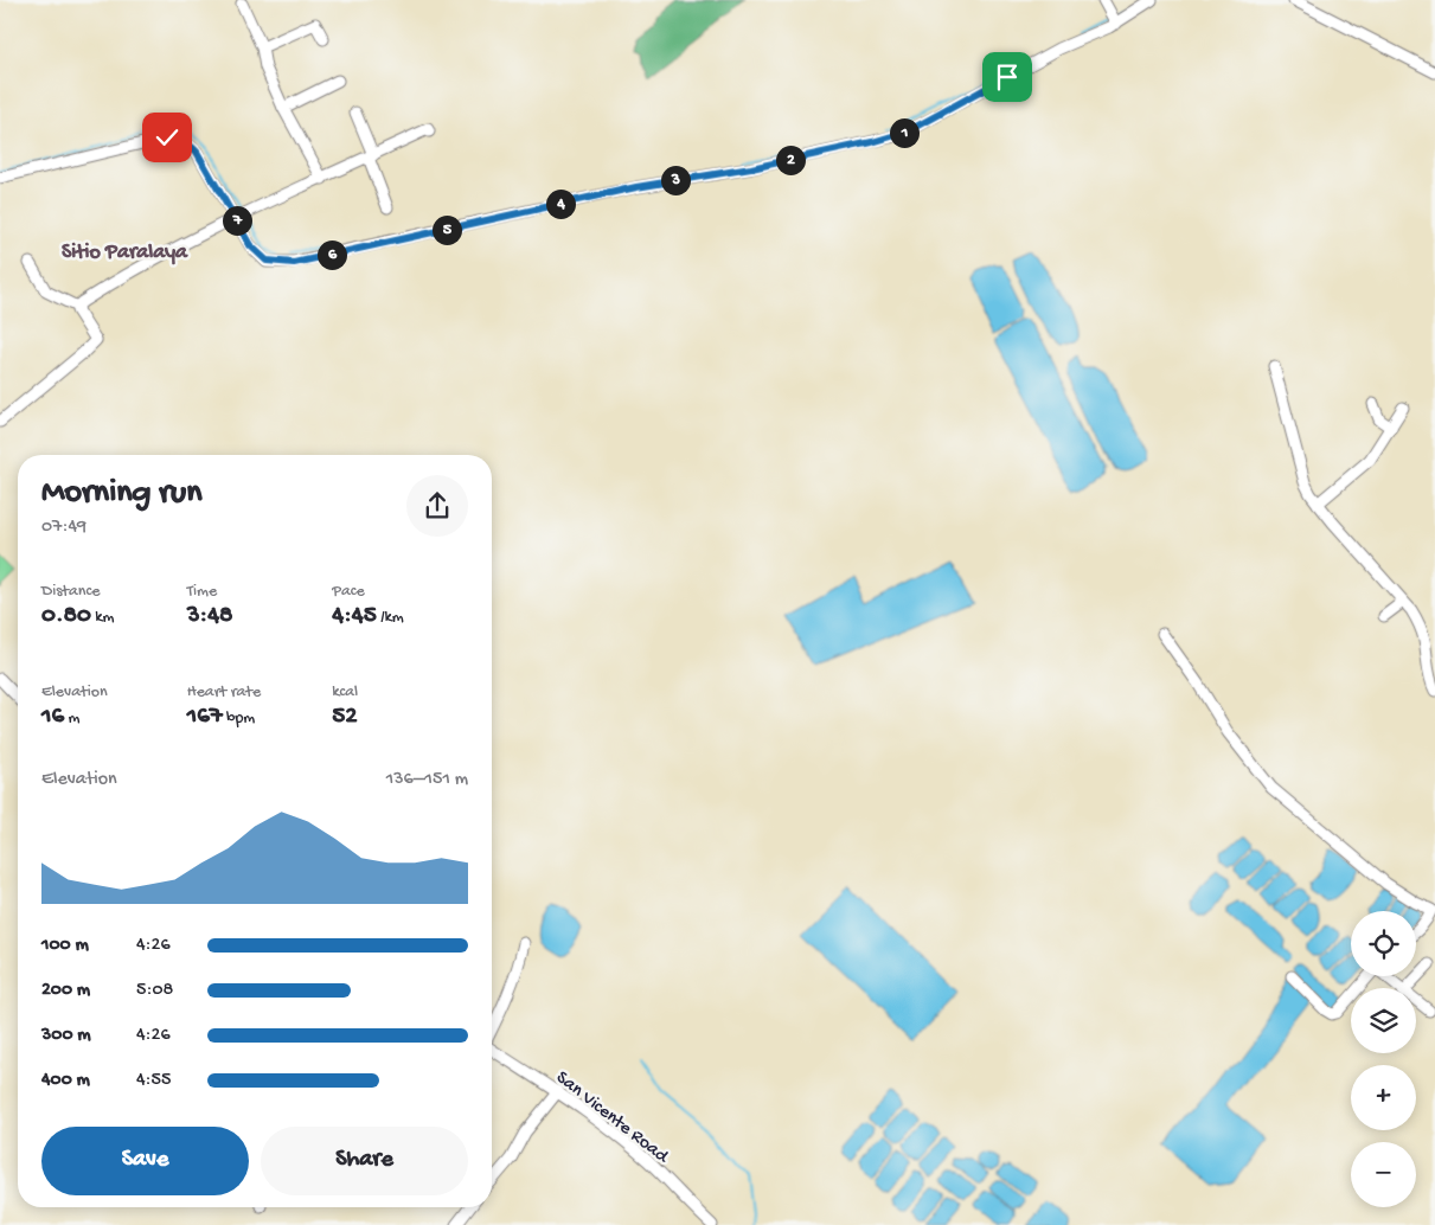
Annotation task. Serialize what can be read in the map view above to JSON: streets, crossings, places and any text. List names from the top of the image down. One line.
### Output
{"streets":{"street":["San Vicente Road"]},"districts":["Sitio Paralaya"],"page":{"pins":["1","2","3","4","7","5","6"],"heading":["Morning run","07:49"],"stats":[["Distance","0.80 km"],["Time","3:48"],["Pace","4:45 /km"],["Elevation","16 m"],["Heart rate","167 bpm"],["kcal","52"]],"chart":["Elevation","136–151 m"],"map_buttons":["+","−"],"list":[{"name":"100 m","note":"4:26"},{"name":"200 m","note":"5:08"},{"name":"300 m","note":"4:26"},{"name":"400 m","note":"4:55"}],"buttons":["Save","Share"]}}
